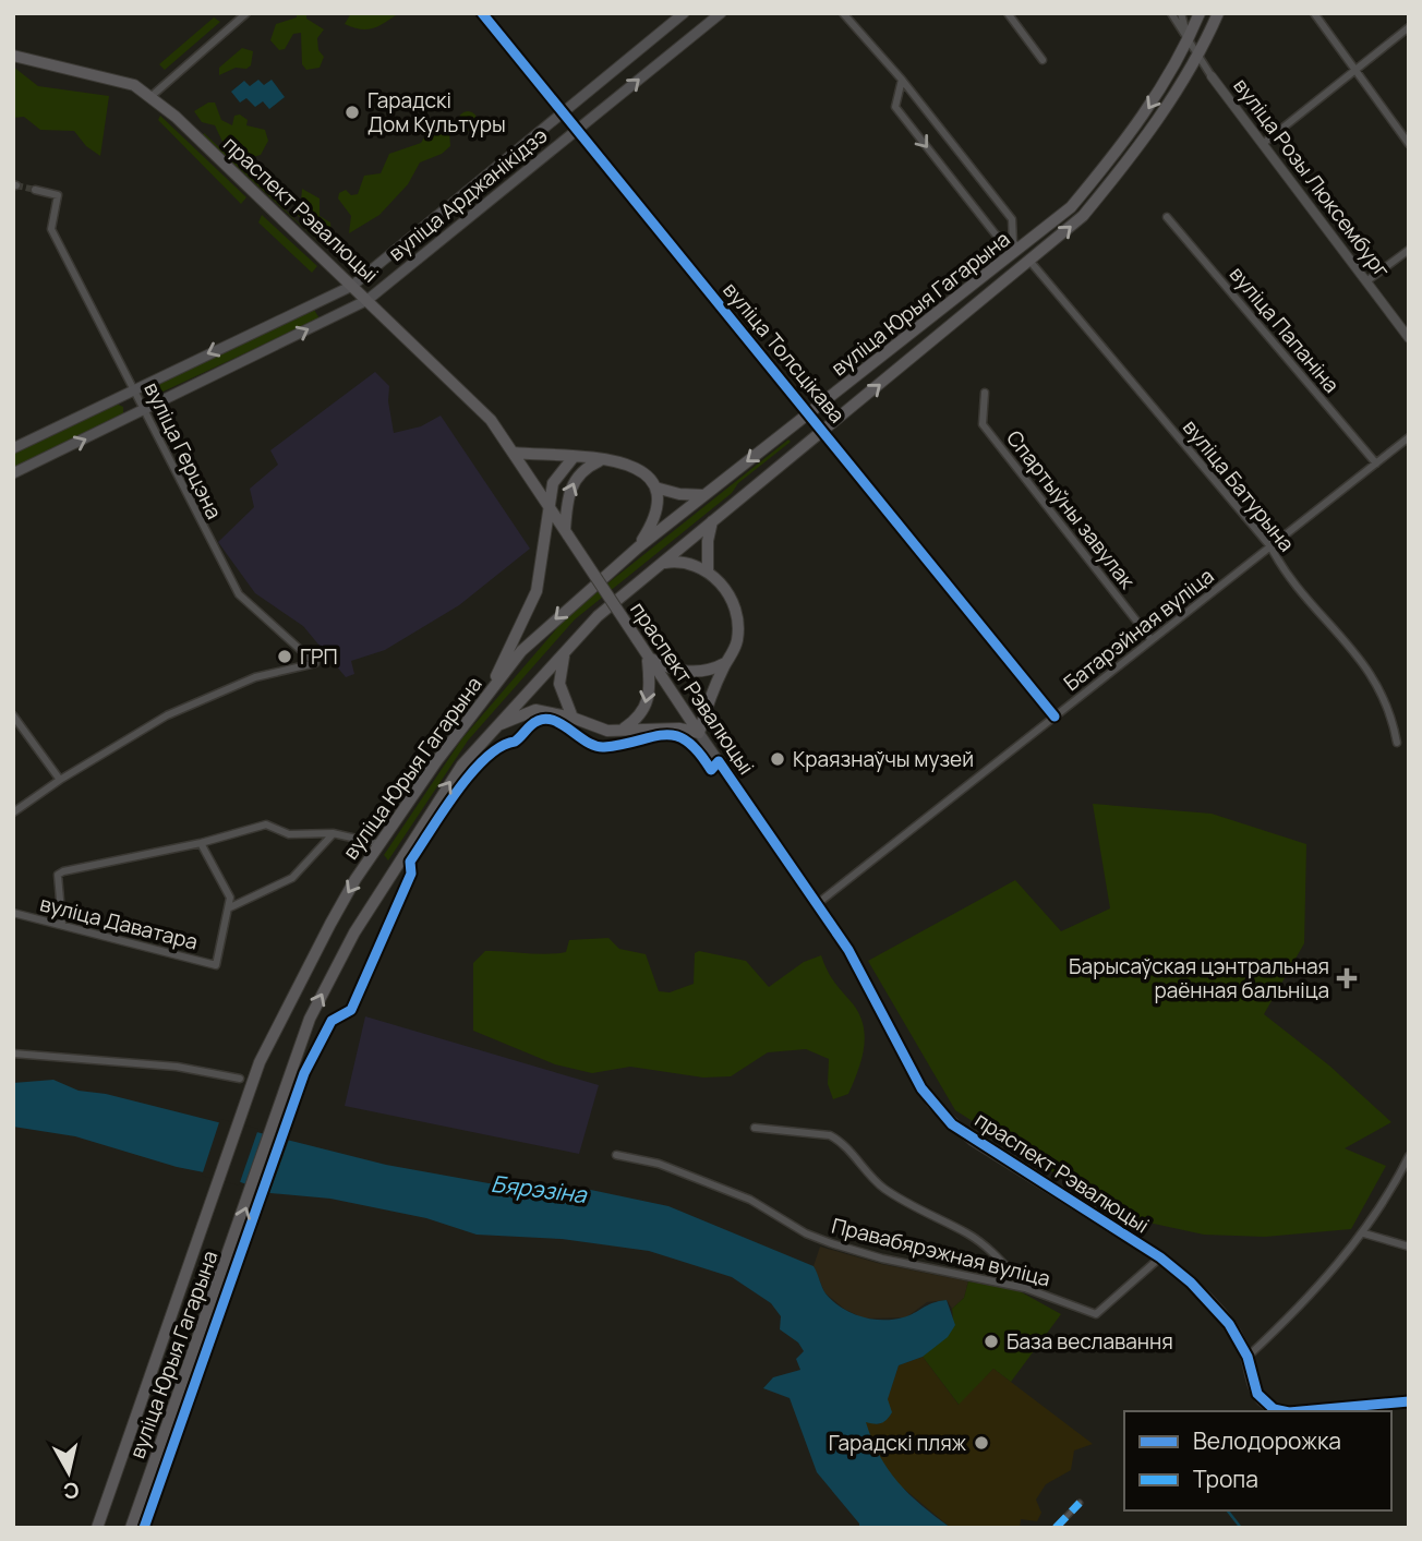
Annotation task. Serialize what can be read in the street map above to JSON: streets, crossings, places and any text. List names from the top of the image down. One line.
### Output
{"streets":{"main road":["вуліца Арджанікідзэ","праспект Рэвалюцыі","вуліца Юрыя Гагарына"],"street":["вуліца Розы Люксембург","вуліца Папаніна","вуліца Толсцікава","вуліца Герцэна","вуліца Батурына","Спартыўны завулак","Батарэйная вуліца","вуліца Даватара","Правабярэжная вуліца"]},"crossings":[["вуліца Розы Люксембург","вуліца Юрыя Гагарына"],["вуліца Арджанікідзэ","праспект Рэвалюцыі"],["вуліца Арджанікідзэ","вуліца Толсцікава"],["вуліца Арджанікідзэ","вуліца Герцэна"],["праспект Рэвалюцыі","Батарэйная вуліца"],["праспект Рэвалюцыі","Правабярэжная вуліца"],["вуліца Юрыя Гагарына","вуліца Толсцікава"],["вуліца Юрыя Гагарына","вуліца Батурына"],["вуліца Папаніна","Батарэйная вуліца"],["вуліца Толсцікава","Батарэйная вуліца"],["вуліца Батурына","Батарэйная вуліца"],["Спартыўны завулак","Батарэйная вуліца"]],"water":["Бярэзіна"],"places":{"other":["Гарадскі Дом Культуры","ГРП","Краязнаўчы музей","База веславання","Гарадскі пляж"],"health":["Барысаўская цэнтральная раённая бальніца"]},"legend":["Велодорожка","Тропа"],"north":"bottom"}
